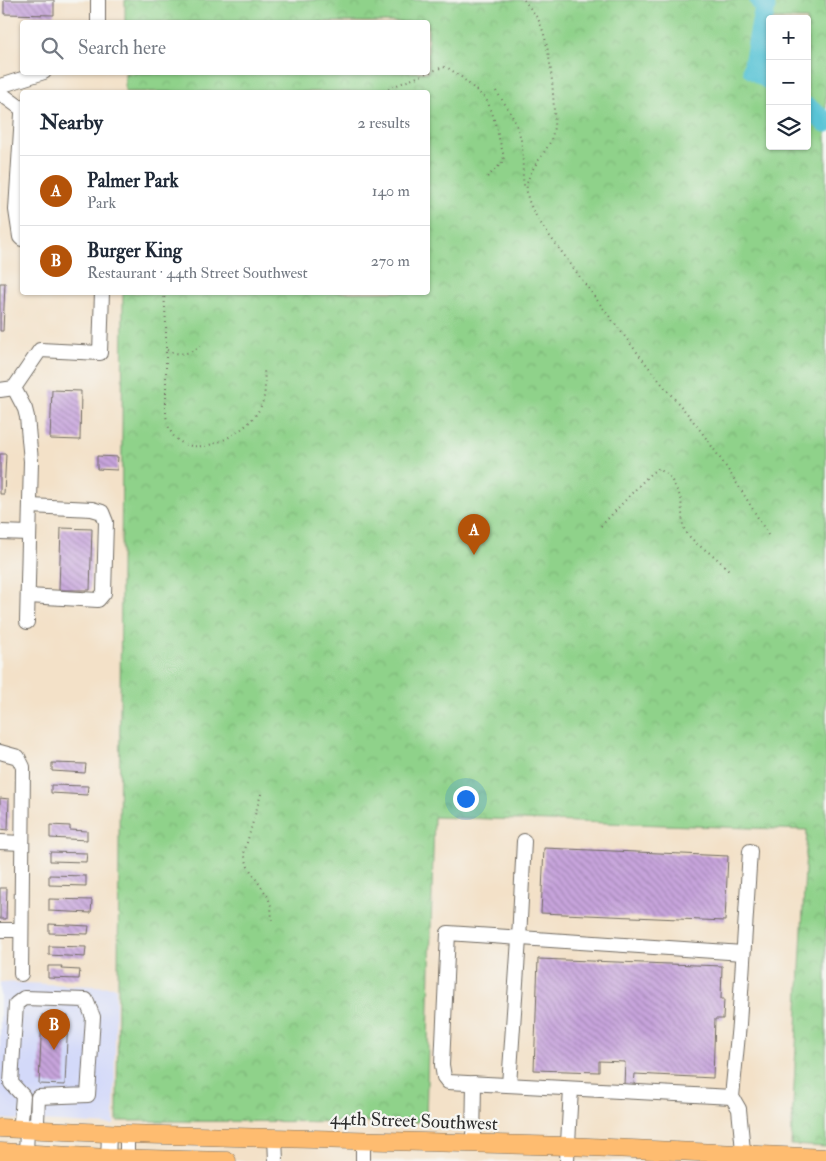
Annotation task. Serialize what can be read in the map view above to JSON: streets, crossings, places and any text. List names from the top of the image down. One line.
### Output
{"streets":{"main road":["44th Street Southwest"]},"page":{"map_buttons":["+","−"],"search":"Search here","heading":["Nearby","2 results"],"list":[{"mark":"A","name":"Palmer Park","note":"Park","value":"140 m"},{"mark":"B","name":"Burger King","note":"Restaurant · 44th Street Southwest","value":"270 m"}],"pins":["A","B"]}}
